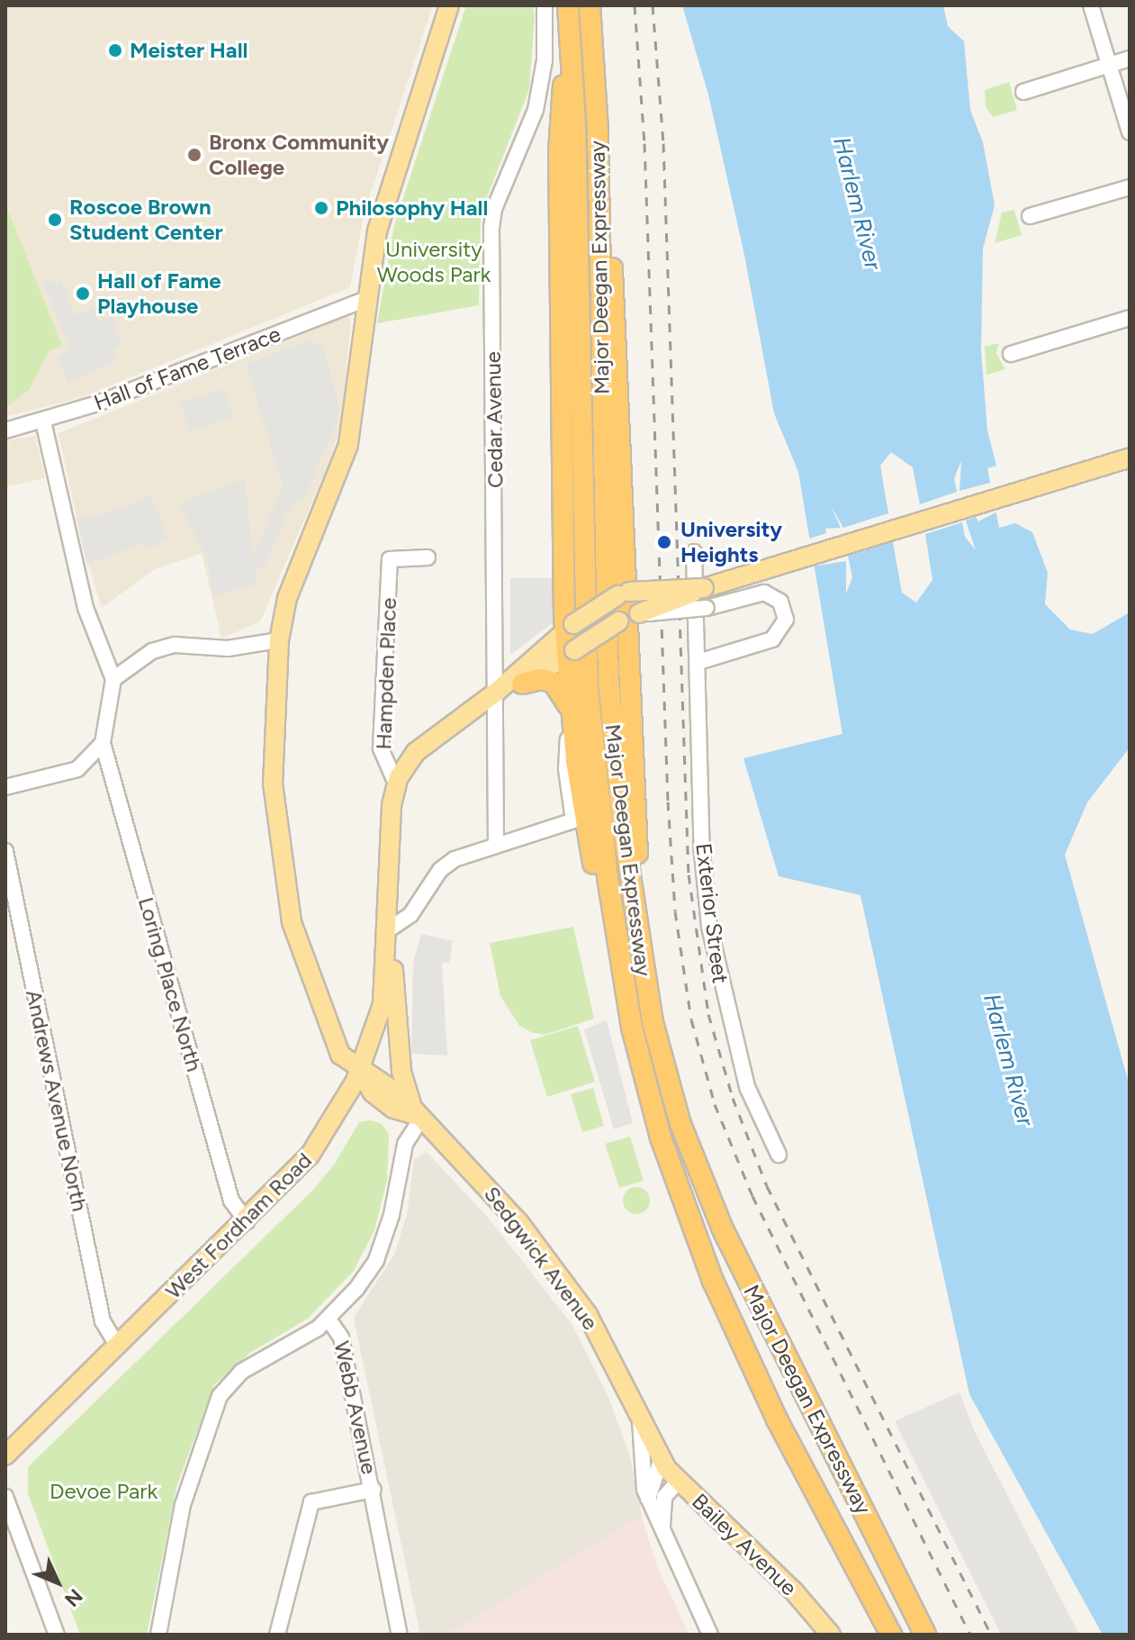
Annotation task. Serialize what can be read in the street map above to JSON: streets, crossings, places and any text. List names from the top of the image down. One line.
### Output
{"streets":{"highway":["Major Deegan Expressway"],"main road":["West Fordham Road","Sedgwick Avenue","Bailey Avenue"],"street":["Hall of Fame Terrace","Cedar Avenue","Hampden Place","Exterior Street","Loring Place North","Andrews Avenue North","Webb Avenue"]},"crossings":[["Major Deegan Expressway","Cedar Avenue"],["Hall of Fame Terrace","Sedgwick Avenue"],["Cedar Avenue","West Fordham Road"],["Hampden Place","West Fordham Road"],["Loring Place North","West Fordham Road"],["Andrews Avenue North","West Fordham Road"],["West Fordham Road","Sedgwick Avenue"],["Sedgwick Avenue","Webb Avenue"],["Sedgwick Avenue","Bailey Avenue"]],"water":["Harlem River"],"parks":["University Woods Park","Devoe Park"],"places":["Meister Hall","Bronx Community College","Philosophy Hall","Roscoe Brown Student Center","Hall of Fame Playhouse","University Heights"],"north":"bottom right"}
